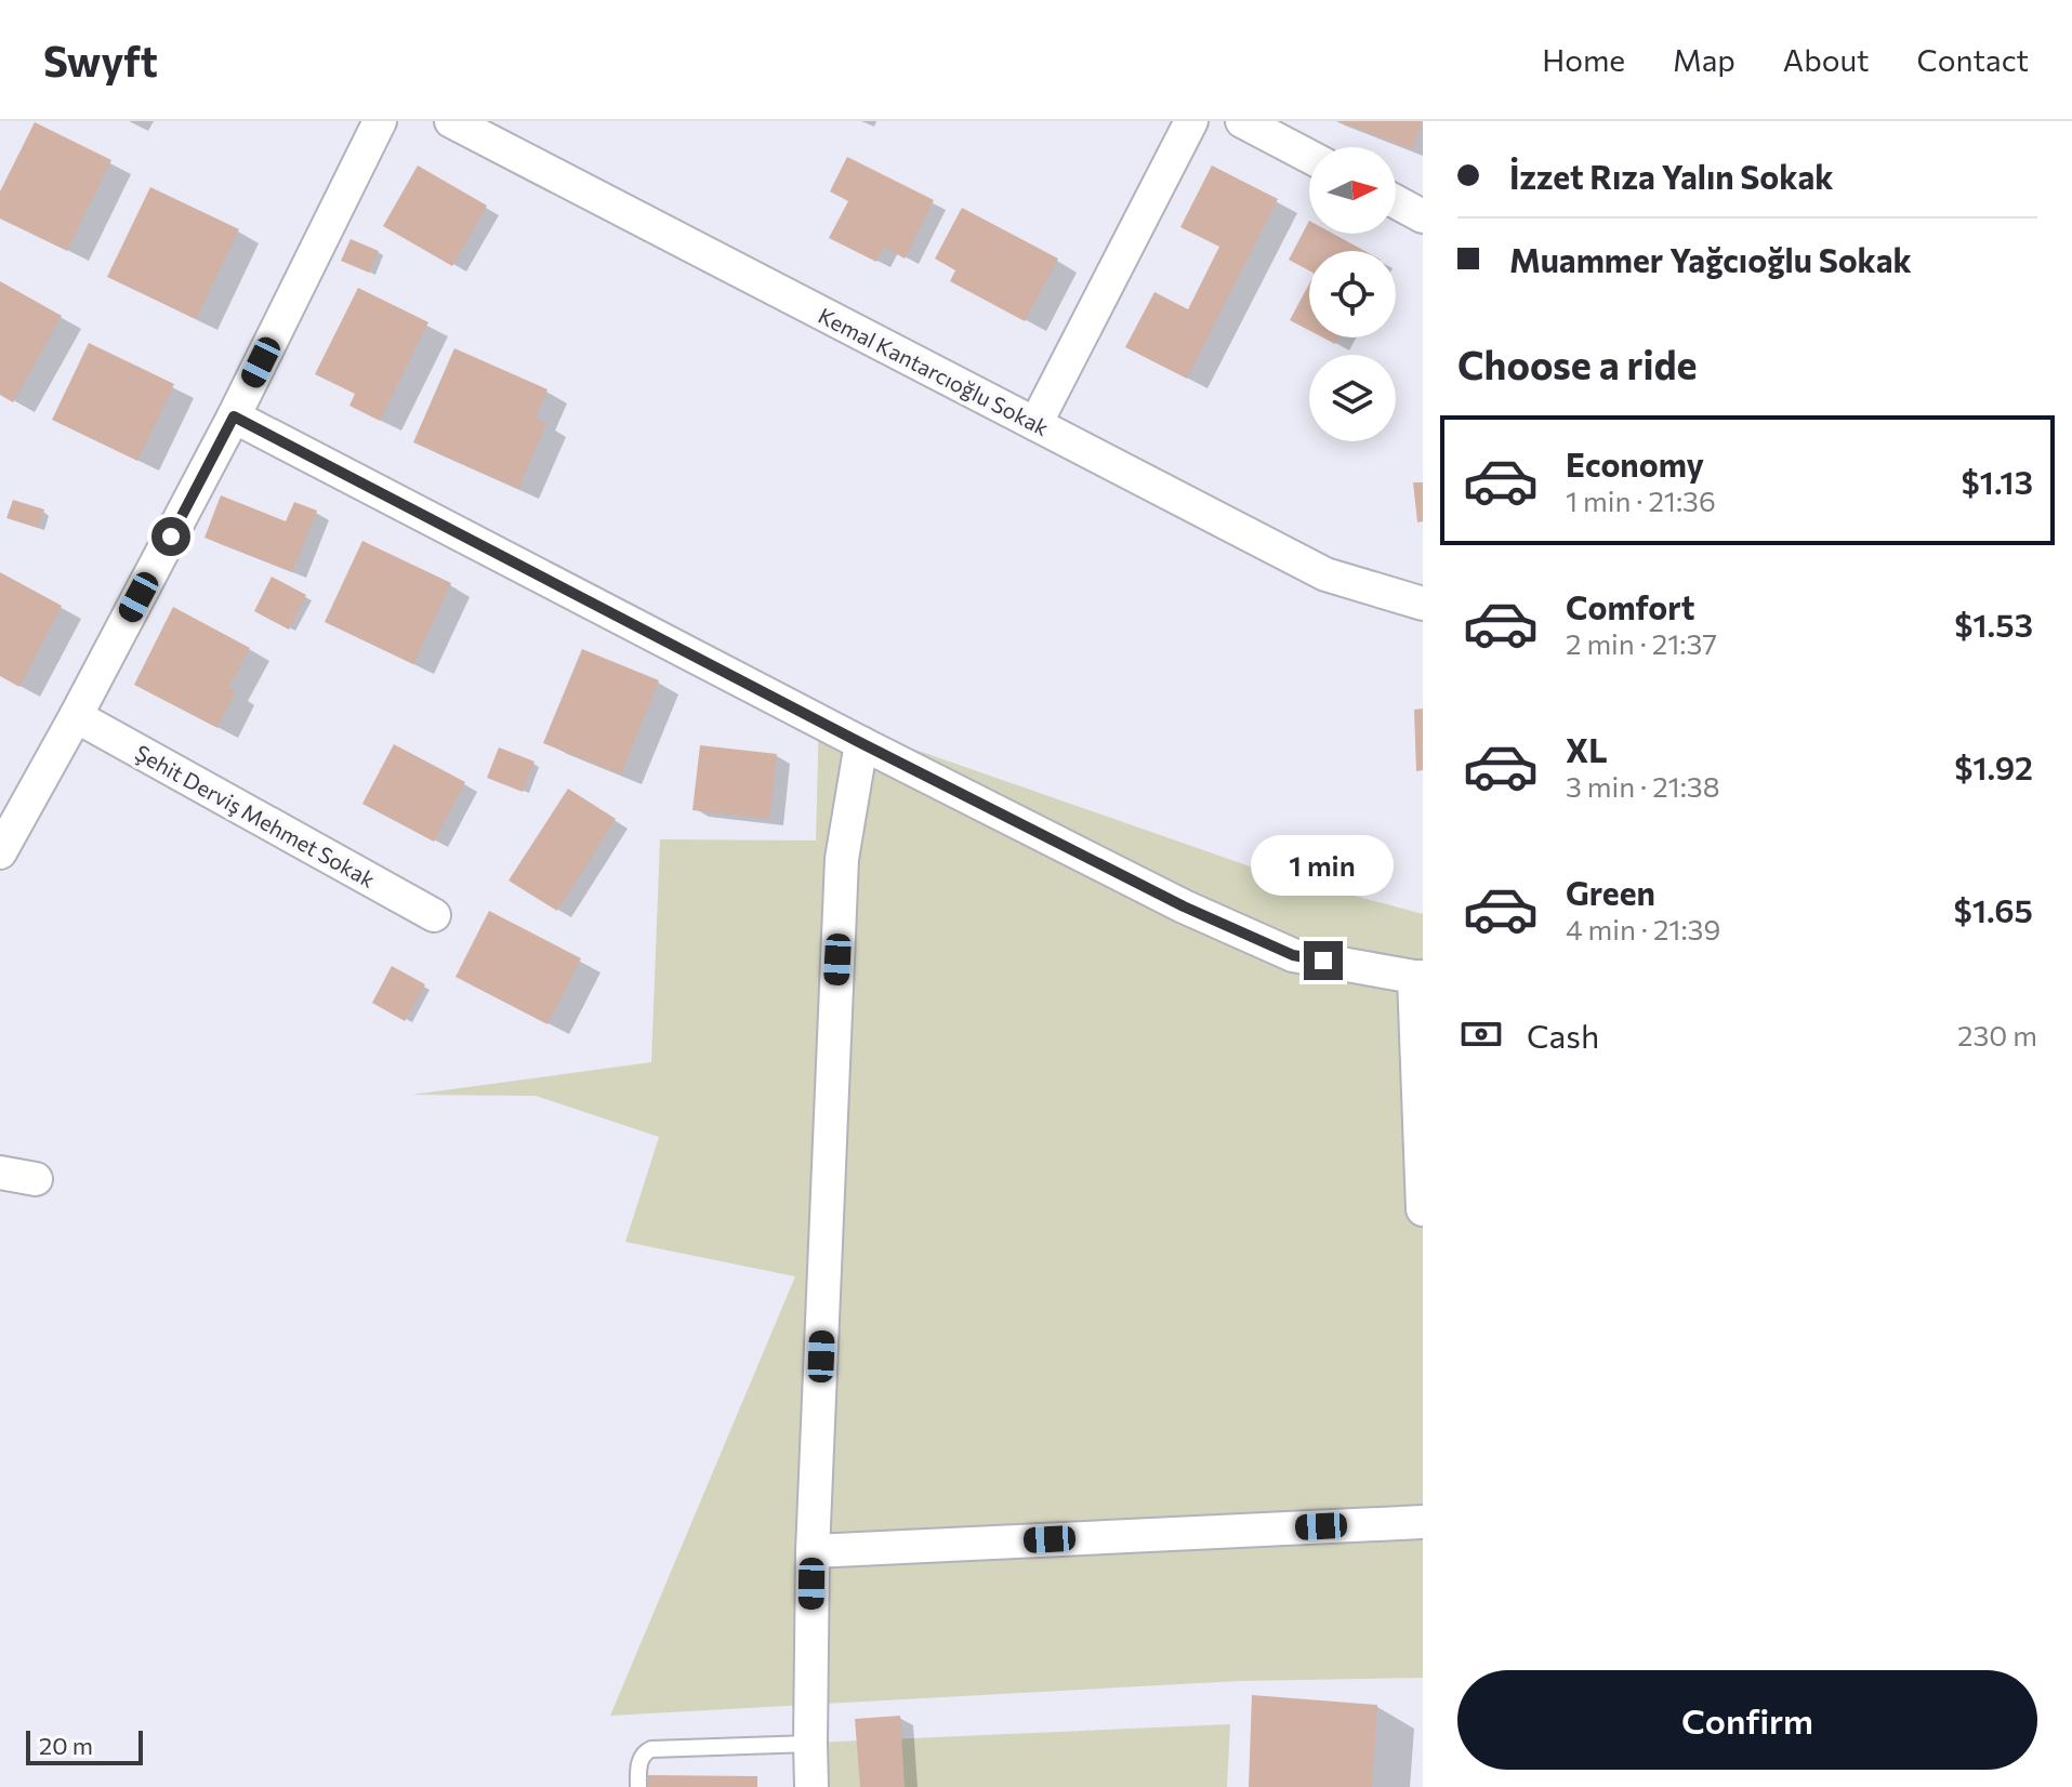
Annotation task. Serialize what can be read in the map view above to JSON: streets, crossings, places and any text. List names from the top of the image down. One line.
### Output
{"streets":{"street":["Kemal Kantarcıoğlu Sokak","Şehit Derviş Mehmet Sokak"]},"scale_bar":"20 m","north":"right","page":{"header":"Swyft","nav":["Home","Map","About","Contact"],"banner":["İzzet Rıza Yalın Sokak","Muammer Yağcıoğlu Sokak"],"heading":"Choose a ride","list":[{"name":"Economy","note":"1 min · 21:36","value":"$1.13"},{"name":"Comfort","note":"2 min · 21:37","value":"$1.53"},{"name":"XL","note":"3 min · 21:38","value":"$1.92"},{"name":"Green","note":"4 min · 21:39","value":"$1.65"}],"bubble":"1 min","pay":["Cash","230 m"],"buttons":"Confirm","scale":"20 m"}}
